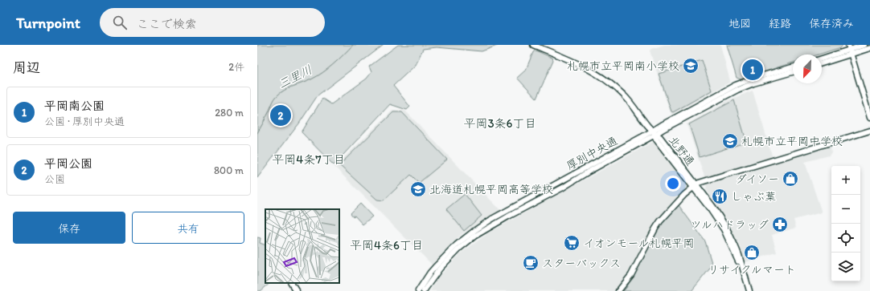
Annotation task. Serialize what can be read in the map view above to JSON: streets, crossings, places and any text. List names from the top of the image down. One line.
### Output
{"streets":{"main road":["北野通","厚別中央通"]},"crossings":[["北野通","厚別中央通"]],"districts":["平岡3条6丁目","平岡4条7丁目","平岡4条6丁目"],"water":["三里川"],"places":{"school or university":["札幌市立平岡南小学校","札幌市立平岡中学校","北海道札幌平岡高等学校"],"shop":["ダイソー","リサイクルマート"],"restaurant":["しゃぶ葉"],"pharmacy":["ツルハドラッグ"],"supermarket":["イオンモール札幌平岡"],"cafe":["スターバックス"]},"north":"bottom left","page":{"header":"Turnpoint","search":"ここで検索","nav":["地図","経路","保存済み"],"heading":["周辺","2件"],"pins":["1","2"],"list":[{"mark":"1","name":"平岡南公園","note":"公園 · 厚別中央通","value":"280 m"},{"mark":"2","name":"平岡公園","note":"公園","value":"800 m"}],"map_buttons":["+","−"],"buttons":["保存","共有"]}}
